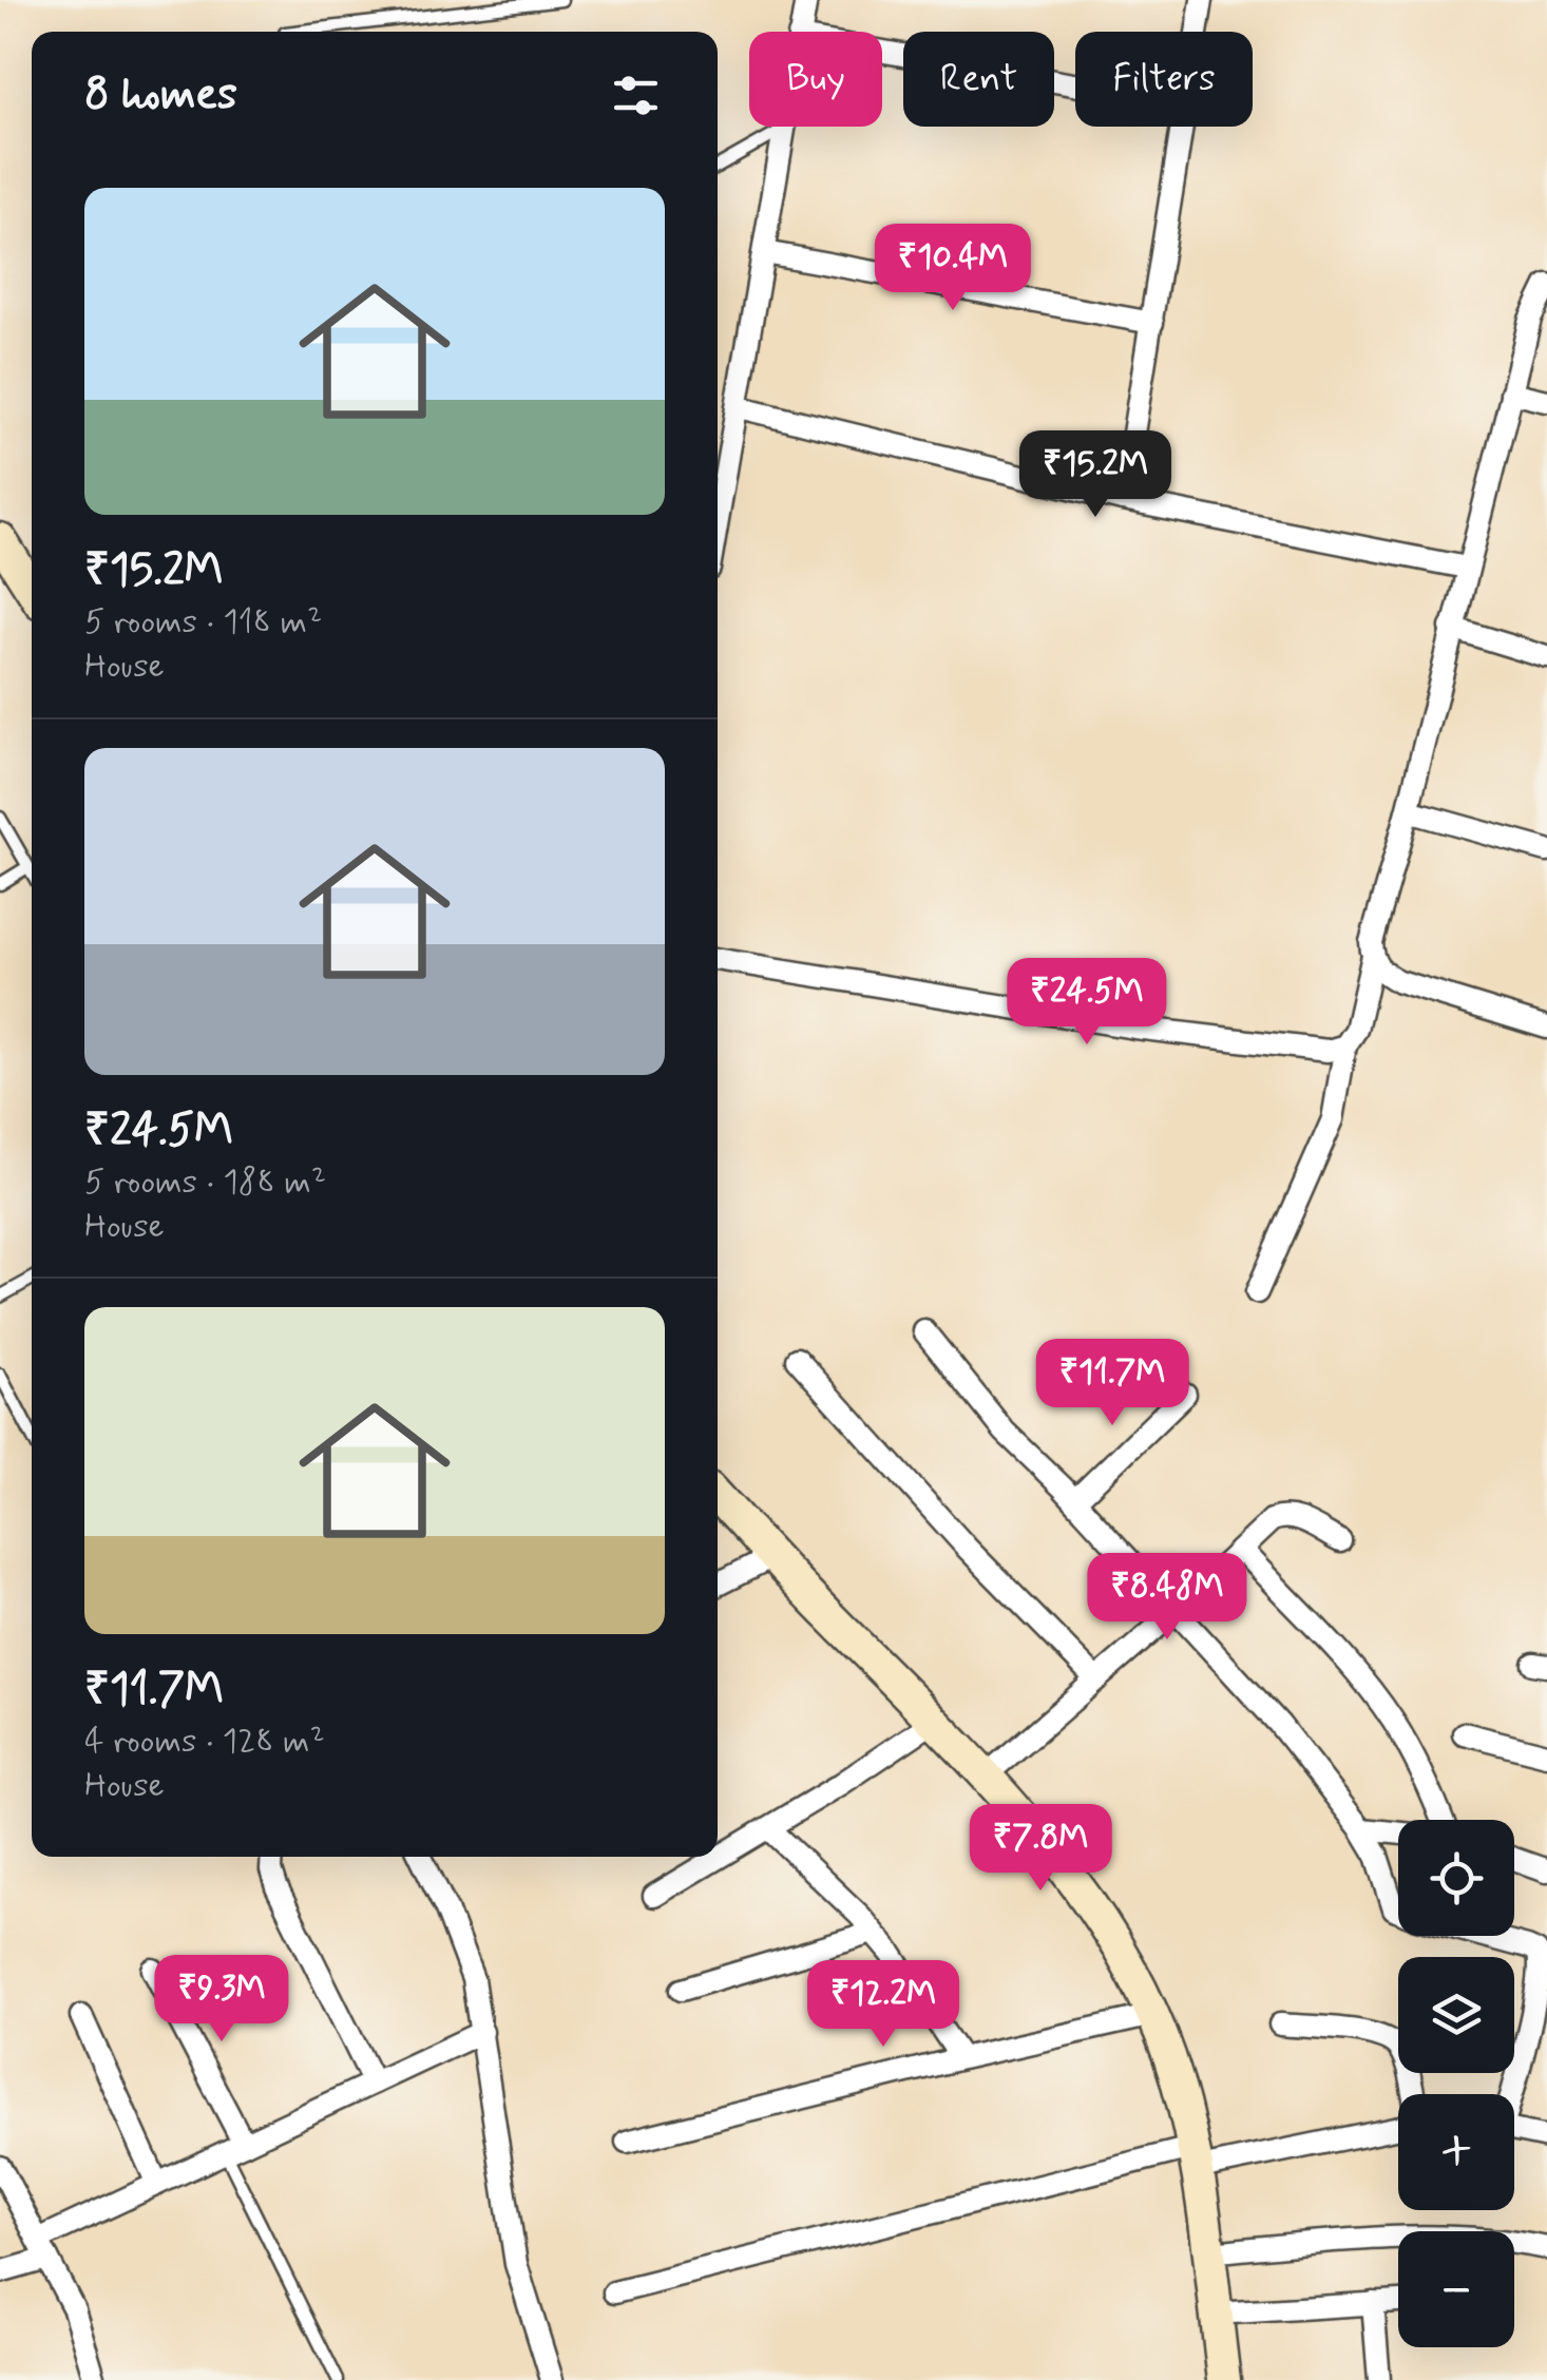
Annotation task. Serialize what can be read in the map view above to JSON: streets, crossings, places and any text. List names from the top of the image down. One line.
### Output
{"page":{"chip":["Buy","Rent","Filters"],"heading":"8 homes","list":[{"name":"₹15.2M","note":"5 rooms · 118 m² · House"},{"name":"₹24.5M","note":"5 rooms · 188 m² · House"},{"name":"₹11.7M","note":"4 rooms · 128 m² · House"}],"price":["₹10.4M","₹15.2M","₹24.5M","₹11.7M","₹8.48M","₹7.8M","₹9.3M","₹12.2M"],"map_buttons":["+","−"]}}
